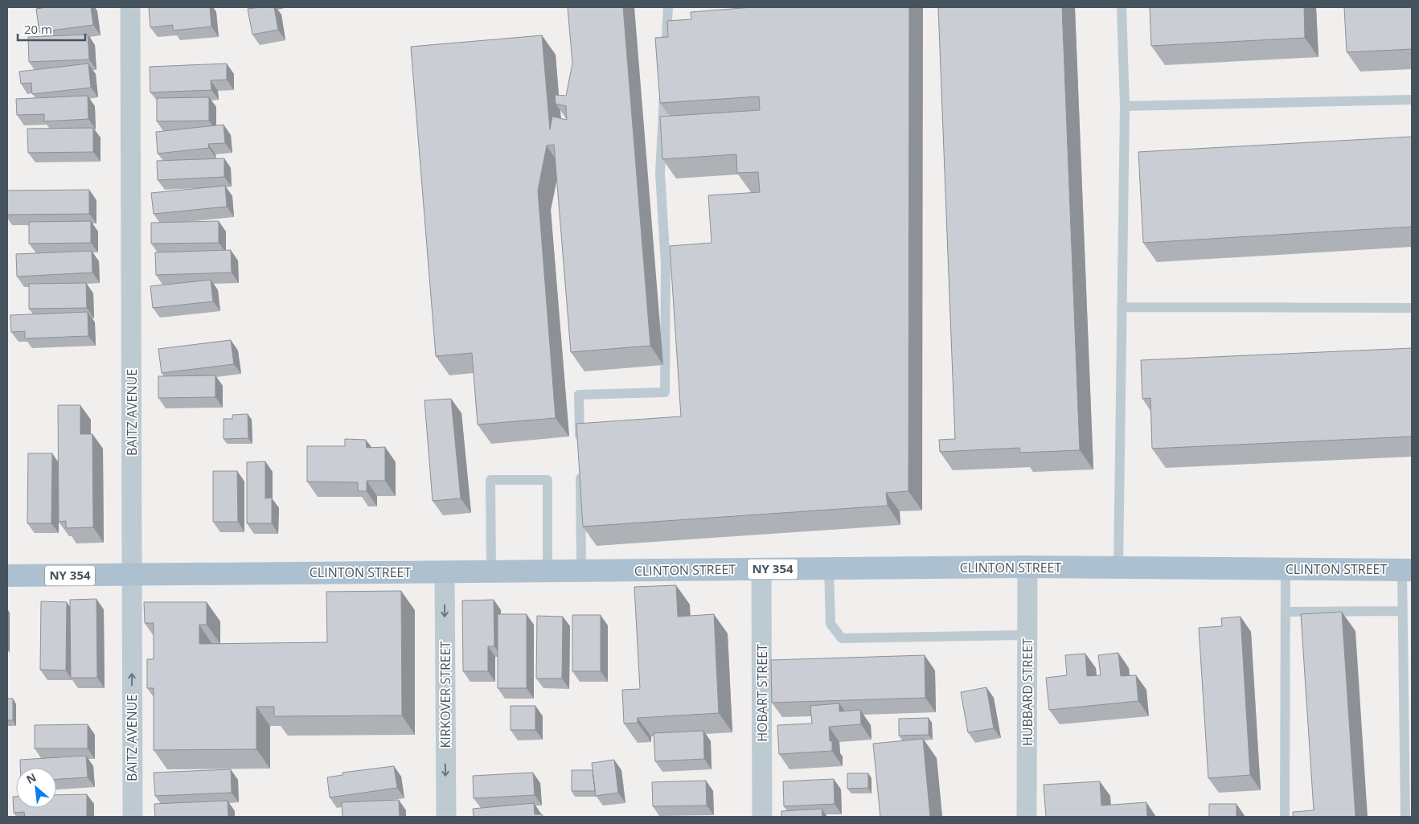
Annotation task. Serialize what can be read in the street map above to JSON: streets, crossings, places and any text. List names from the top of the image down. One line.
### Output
{"streets":{"main road":["CLINTON STREET","NY 354"],"street":["BAITZ AVENUE","HUBBARD STREET","HOBART STREET","KIRKOVER STREET"]},"crossings":[["BAITZ AVENUE","CLINTON STREET"],["CLINTON STREET","HUBBARD STREET"],["CLINTON STREET","HOBART STREET"],["CLINTON STREET","KIRKOVER STREET"]],"one_way":["KIRKOVER STREET"],"scale_bar":"20 m","north":"top left"}
